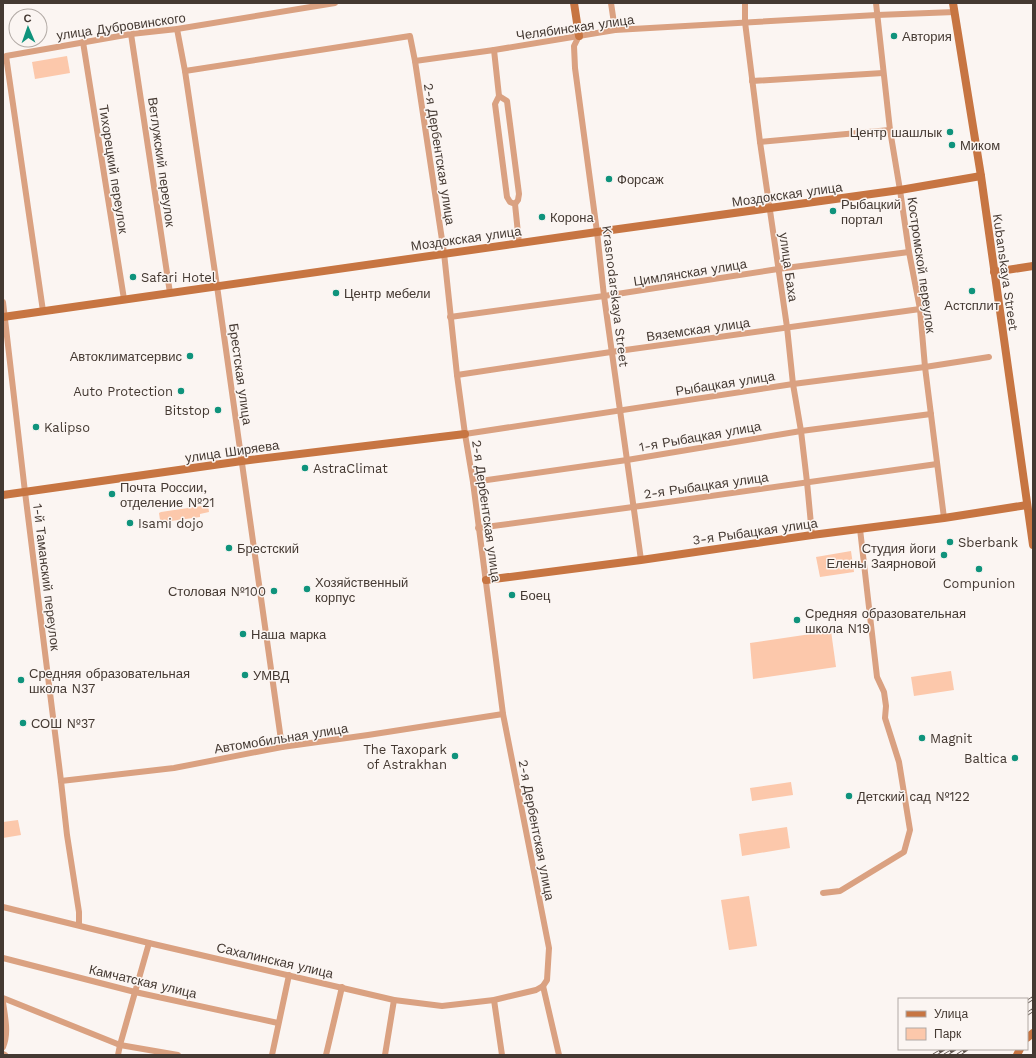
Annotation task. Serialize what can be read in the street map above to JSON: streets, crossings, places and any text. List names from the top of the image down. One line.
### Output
{"streets":{"main road":["Моздокская улица","Kubanskaya Street","улица Ширяева","3-я Рыбацкая улица"],"street":["улица Дубровинского","Челябинская улица","2-я Дербентская улица","Ветлужский переулок","Тихорецкий переулок","Костромской переулок","улица Баха","Цимлянская улица","Krasnodarskaya Street","Вяземская улица","Брестская улица","Рыбацкая улица","1-я Рыбацкая улица","2-я Рыбацкая улица","1-й Таманский переулок","Автомобильная улица","Сахалинская улица","Камчатская улица"]},"crossings":[["улица Дубровинского","Ветлужский переулок"],["улица Дубровинского","Тихорецкий переулок"],["улица Дубровинского","Брестская улица"],["Челябинская улица","2-я Дербентская улица"],["Челябинская улица","Костромской переулок"],["Челябинская улица","улица Баха"],["Челябинская улица","Kubanskaya Street"],["Челябинская улица","Krasnodarskaya Street"],["2-я Дербентская улица","Моздокская улица"],["2-я Дербентская улица","Цимлянская улица"],["2-я Дербентская улица","Вяземская улица"],["2-я Дербентская улица","Брестская улица"],["2-я Дербентская улица","Рыбацкая улица"],["2-я Дербентская улица","1-я Рыбацкая улица"],["2-я Дербентская улица","улица Ширяева"],["2-я Дербентская улица","2-я Рыбацкая улица"],["2-я Дербентская улица","3-я Рыбацкая улица"],["2-я Дербентская улица","Автомобильная улица"],["2-я Дербентская улица","Сахалинская улица"],["Ветлужский переулок","Моздокская улица"],["Тихорецкий переулок","Моздокская улица"],["Моздокская улица","Костромской переулок"],["Моздокская улица","улица Баха"],["Моздокская улица","Kubanskaya Street"],["Моздокская улица","Krasnodarskaya Street"],["Моздокская улица","Брестская улица"],["Моздокская улица","1-й Таманский переулок"],["Костромской переулок","Цимлянская улица"],["Костромской переулок","Вяземская улица"],["Костромской переулок","Рыбацкая улица"],["Костромской переулок","1-я Рыбацкая улица"],["Костромской переулок","2-я Рыбацкая улица"],["Костромской переулок","3-я Рыбацкая улица"],["улица Баха","Цимлянская улица"],["улица Баха","Вяземская улица"],["улица Баха","Рыбацкая улица"],["улица Баха","1-я Рыбацкая улица"],["улица Баха","2-я Рыбацкая улица"],["улица Баха","3-я Рыбацкая улица"],["Цимлянская улица","Krasnodarskaya Street"],["Kubanskaya Street","3-я Рыбацкая улица"],["Krasnodarskaya Street","Вяземская улица"],["Krasnodarskaya Street","Рыбацкая улица"],["Krasnodarskaya Street","1-я Рыбацкая улица"],["Krasnodarskaya Street","2-я Рыбацкая улица"],["Krasnodarskaya Street","3-я Рыбацкая улица"],["Брестская улица","улица Ширяева"],["Брестская улица","Автомобильная улица"],["Рыбацкая улица","улица Ширяева"],["улица Ширяева","1-й Таманский переулок"],["1-й Таманский переулок","Автомобильная улица"],["1-й Таманский переулок","Сахалинская улица"]],"places":["Автория","Центр шашлык","Миком","Форсаж","Рыбацкий портал","Корона","Safari Hotel","Астсплит","Центр мебели","Автоклиматсервис","Auto Protection","Bitstop","Kalipso","AstraClimat","Почта России, отделение №21","Isami dojo","Sberbank","Брестский","Студия йоги Елены Заярновой","Compunion","Хозяйственный корпус","Столовая №100","Боец","Средняя образовательная школа N19","Наша марка","УМВД","Средняя образовательная школа N37","СОШ №37","Magnit","The Taxopark of Astrakhan","Baltica","Детский сад №122"],"legend":["Улица","Парк"],"north":"top"}
